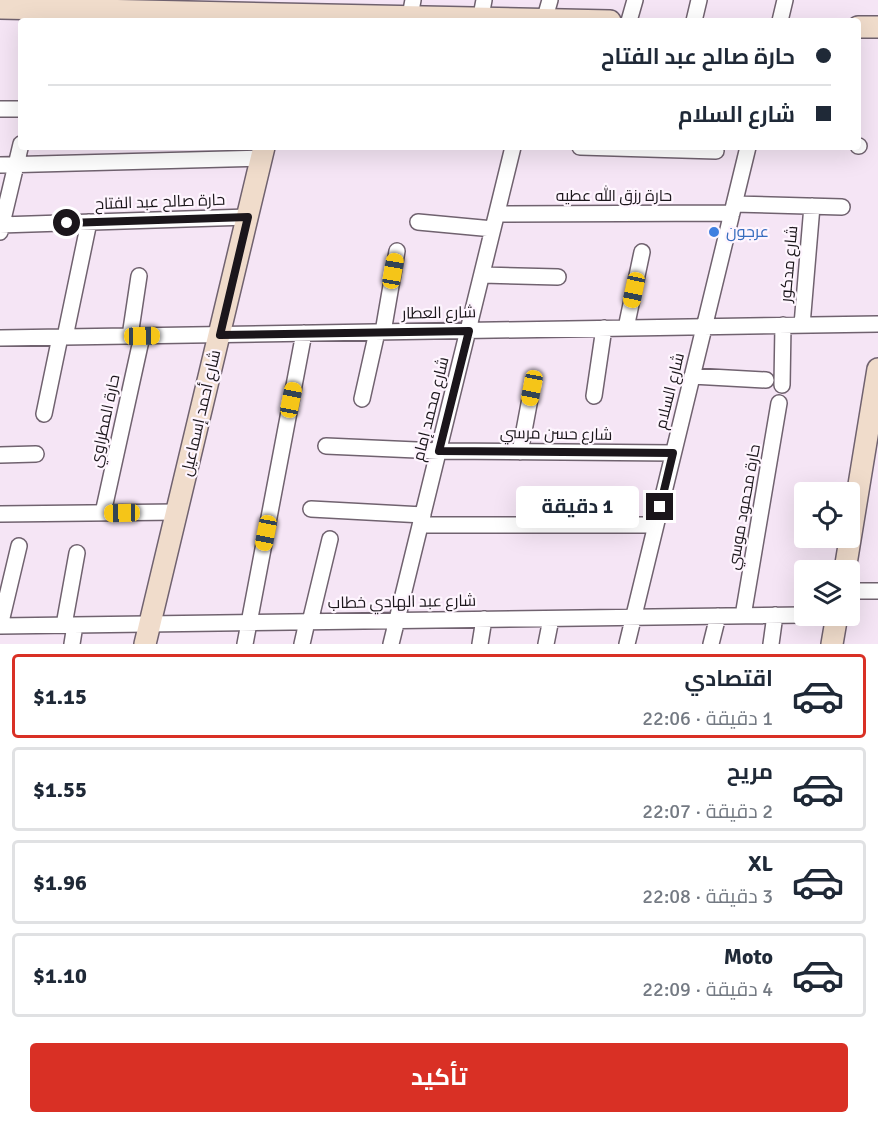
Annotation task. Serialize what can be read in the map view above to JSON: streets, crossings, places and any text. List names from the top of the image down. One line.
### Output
{"streets":{"street":["حارة رزق الله عطيه","حارة صالح عبد الفتاح","شارع مدكور","شارع العطار","شارع السلام","شارع محمد إمام","شارع أحمد إسماعيل","حارة المطراوي","شارع حسن مرسي","حارة محمود موسي","شارع عبد الهادي خطاب"]},"crossings":[["حارة رزق الله عطيه","شارع مدكور"],["حارة رزق الله عطيه","شارع السلام"],["حارة رزق الله عطيه","شارع محمد إمام"],["حارة صالح عبد الفتاح","شارع أحمد إسماعيل"],["شارع مدكور","شارع العطار"],["شارع العطار","شارع السلام"],["شارع العطار","شارع محمد إمام"],["شارع العطار","شارع أحمد إسماعيل"],["شارع العطار","حارة المطراوي"],["شارع السلام","شارع حسن مرسي"],["شارع السلام","شارع عبد الهادي خطاب"],["شارع محمد إمام","شارع حسن مرسي"],["شارع محمد إمام","شارع عبد الهادي خطاب"],["شارع أحمد إسماعيل","شارع عبد الهادي خطاب"],["حارة محمود موسي","شارع عبد الهادي خطاب"]],"places":["عرجون"],"page":{"banner":["حارة صالح عبد الفتاح","شارع السلام"],"bubble":"1 دقيقة","list":[{"name":"اقتصادي","note":"1 دقيقة · 22:06","value":"$1.15"},{"name":"مريح","note":"2 دقيقة · 22:07","value":"$1.55"},{"name":"XL","note":"3 دقيقة · 22:08","value":"$1.96"},{"name":"Moto","note":"4 دقيقة · 22:09","value":"$1.10"}],"buttons":"تأكيد"}}
